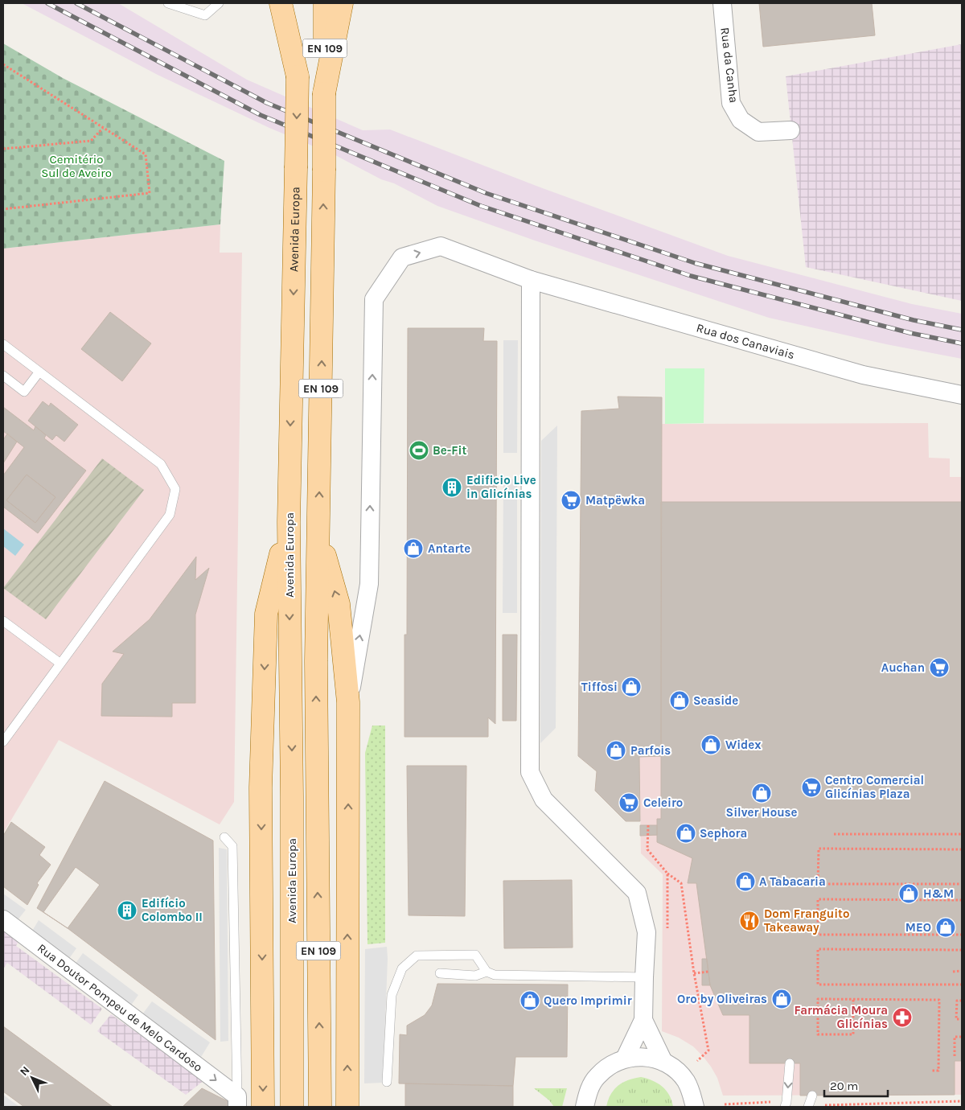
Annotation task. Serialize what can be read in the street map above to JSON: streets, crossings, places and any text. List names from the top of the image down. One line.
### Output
{"streets":{"main road":["EN 109","Avenida Europa"],"street":["Rua da Canha","Rua dos Canaviais","Rua Doutor Pompeu de Melo Cardoso"]},"one_way":["Rua Doutor Pompeu de Melo Cardoso"],"parks":["Cemitério Sul de Aveiro"],"places":{"sports":["Be-Fit"],"building":["Edificio Live in Glicínias","Edifício Colombo II"],"supermarket":["Matpëwka","Auchan","Centro Comercial Glicínias Plaza","Celeiro"],"shop":["Antarte","Tiffosi","Seaside","Widex","Parfois","Silver House","Sephora","A Tabacaria","H&M","MEO","Oro by Oliveiras","Quero Imprimir"],"restaurant":["Dom Franguito Takeaway"],"pharmacy":["Farmácia Moura Glicínias"]},"scale_bar":"20 m","north":"top left"}
